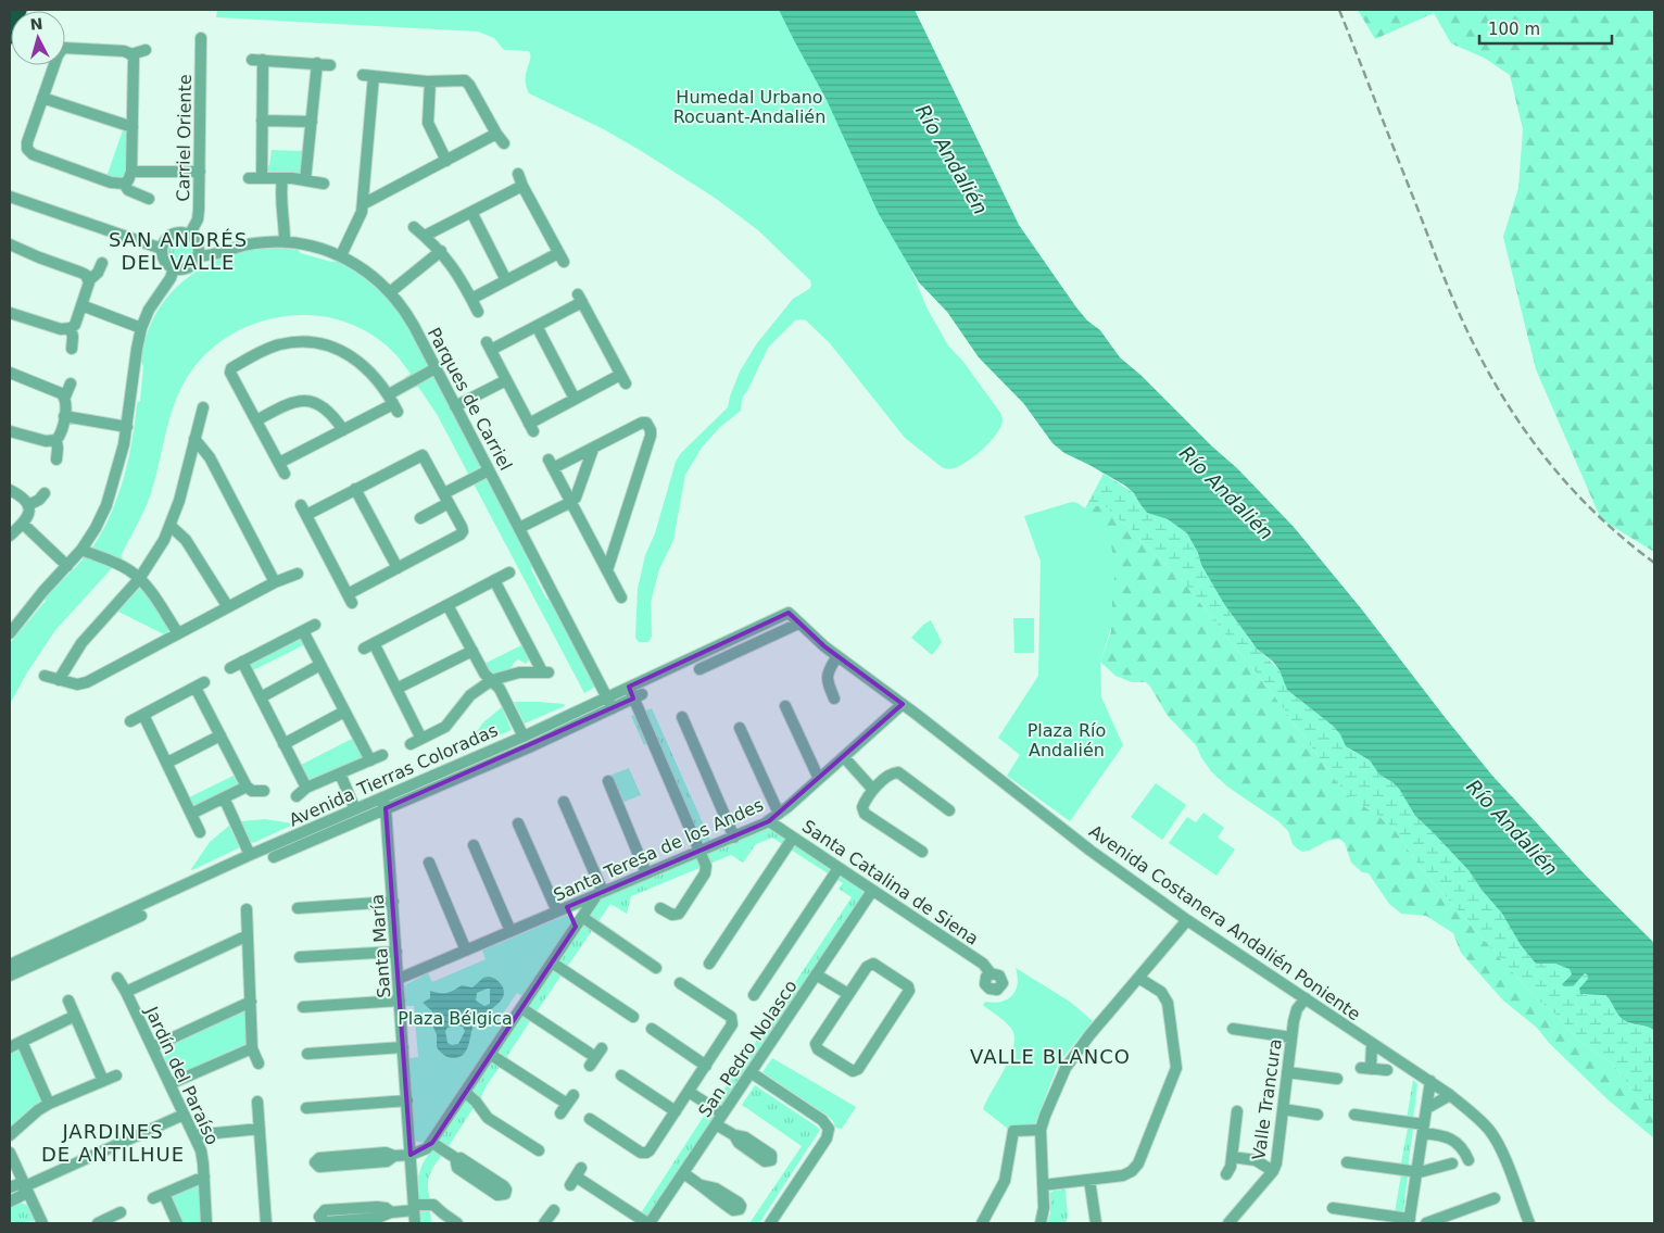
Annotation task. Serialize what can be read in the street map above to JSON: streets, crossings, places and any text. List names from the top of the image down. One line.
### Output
{"streets":{"street":["Carriel Oriente","Parques de Carriel","Avenida Tierras Coloradas","Santa Teresa de los Andes","Santa Catalina de Siena","Avenida Costanera Andalién Poniente","Santa María","San Pedro Nolasco","Jardín del Paraíso","Valle Trancura"]},"crossings":[["Carriel Oriente","Parques de Carriel"],["Parques de Carriel","Avenida Tierras Coloradas"],["Avenida Tierras Coloradas","Avenida Costanera Andalién Poniente"],["Avenida Tierras Coloradas","Santa María"],["Santa Teresa de los Andes","Santa Catalina de Siena"],["Santa Teresa de los Andes","Avenida Costanera Andalién Poniente"],["Santa Teresa de los Andes","Santa María"],["Santa Catalina de Siena","San Pedro Nolasco"],["Avenida Costanera Andalién Poniente","Valle Trancura"]],"districts":["SAN ANDRÉS DEL VALLE","VALLE BLANCO","JARDINES DE ANTILHUE"],"water":["Río Andalién"],"parks":["Humedal Urbano Rocuant-Andalién","Plaza Río Andalién","Plaza Bélgica"],"scale_bar":"100 m","north":"top"}
